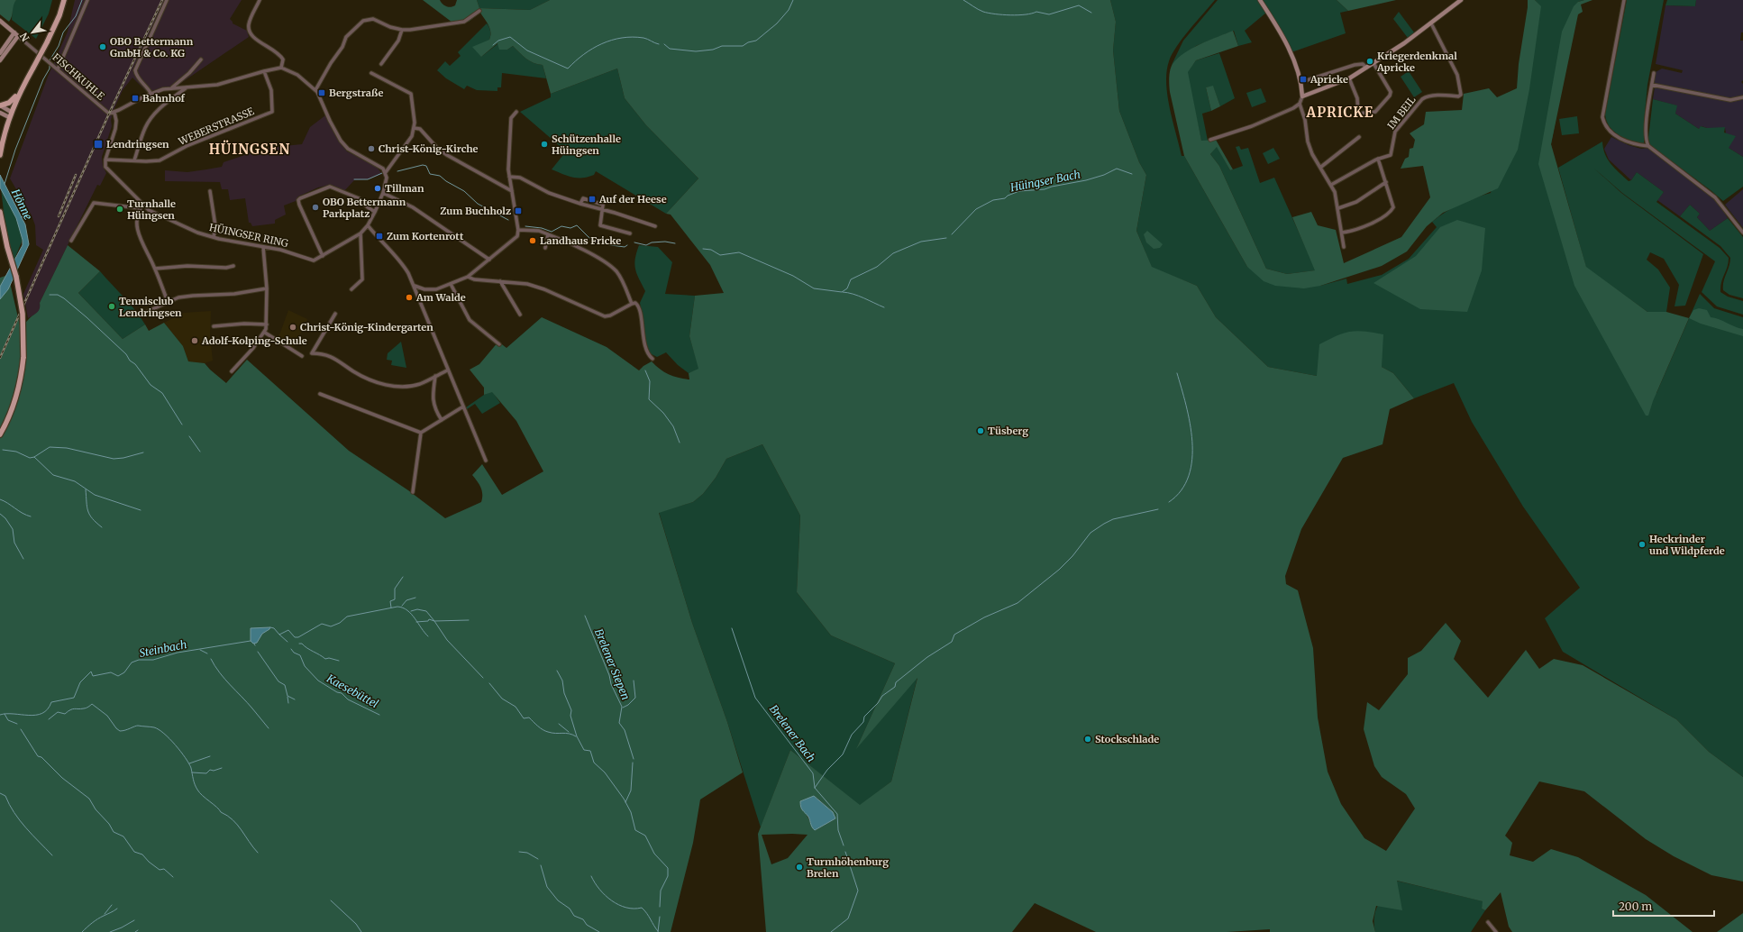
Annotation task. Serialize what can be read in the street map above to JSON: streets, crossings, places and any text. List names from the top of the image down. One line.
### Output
{"streets":{"street":["FISCHKUHLE","IM BEIL","WEBERSTRASSE","HÜINGSER RING"]},"crossings":[["WEBERSTRASSE","HÜINGSER RING"]],"districts":["APRICKE","HÜINGSEN"],"water":["Hüingser Bach","Hönne","Steinbach","Brelener Siepen","Kaesebüttel","Brelener Bach"],"places":{"other":["OBO Bettermann GmbH & Co. KG","Kriegerdenkmal Apricke","Schützenhalle Hüingsen","Christ-König-Kirche","Tillman","OBO Bettermann Parkplatz","Turnhalle Hüingsen","Landhaus Fricke","Am Walde","Tennisclub Lendringsen","Christ-König-Kindergarten","Adolf-Kolping-Schule","Tüsberg","Heckrinder und Wildpferde","Stockschlade","Turmhöhenburg Brelen"],"transit":["Apricke","Bergstraße","Bahnhof","Lendringsen","Auf der Heese","Zum Buchholz","Zum Kortenrott"]},"scale_bar":"200 m","north":"bottom left"}
